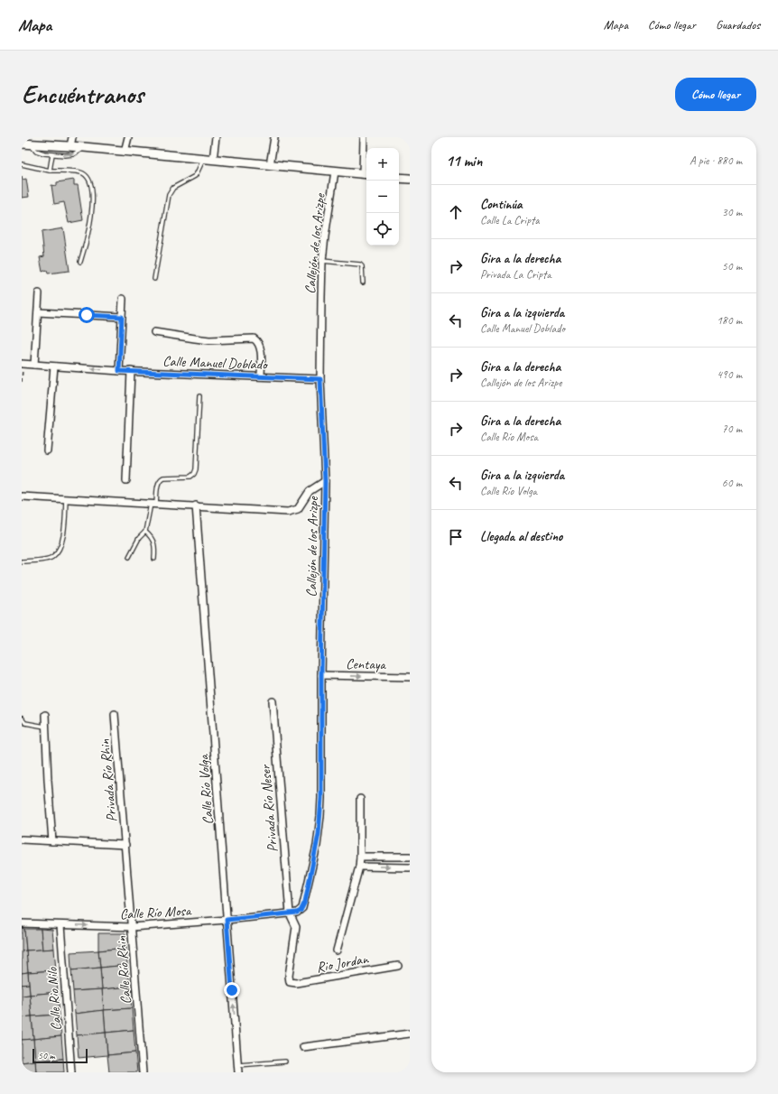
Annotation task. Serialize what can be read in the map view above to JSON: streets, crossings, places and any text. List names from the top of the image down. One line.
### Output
{"streets":{"street":["Callejón de los Arizpe","Calle Manuel Doblado","Centaya","Privada Río Rhin","Calle Río Volga","Privada Río Neser","Calle Río Mosa","Rio Jordan","Calle Río Rhin","Calle Rio Nilo"]},"crossings":[["Callejón de los Arizpe","Calle Manuel Doblado"],["Callejón de los Arizpe","Centaya"],["Callejón de los Arizpe","Privada Río Neser"],["Callejón de los Arizpe","Calle Río Mosa"],["Privada Río Rhin","Calle Río Rhin"],["Calle Río Volga","Calle Río Mosa"],["Privada Río Neser","Calle Río Mosa"],["Privada Río Neser","Rio Jordan"],["Calle Río Mosa","Calle Río Rhin"],["Calle Río Mosa","Calle Rio Nilo"]],"one_way":["Centaya"],"scale_bar":"50 m","page":{"header":"Mapa","nav":["Mapa","Cómo llegar","Guardados"],"buttons":"Cómo llegar","title":"Encuéntranos","heading":["11 min","A pie · 880 m"],"map_buttons":["+","−"],"list":[["Continúa","Calle La Cripta","30 m"],["Gira a la derecha","Privada La Cripta","50 m"],["Gira a la izquierda","Calle Manuel Doblado","180 m"],["Gira a la derecha","Callejón de los Arizpe","490 m"],["Gira a la derecha","Calle Río Mosa","70 m"],["Gira a la izquierda","Calle Río Volga","60 m"],"Llegada al destino"],"scale":"50 m"}}
